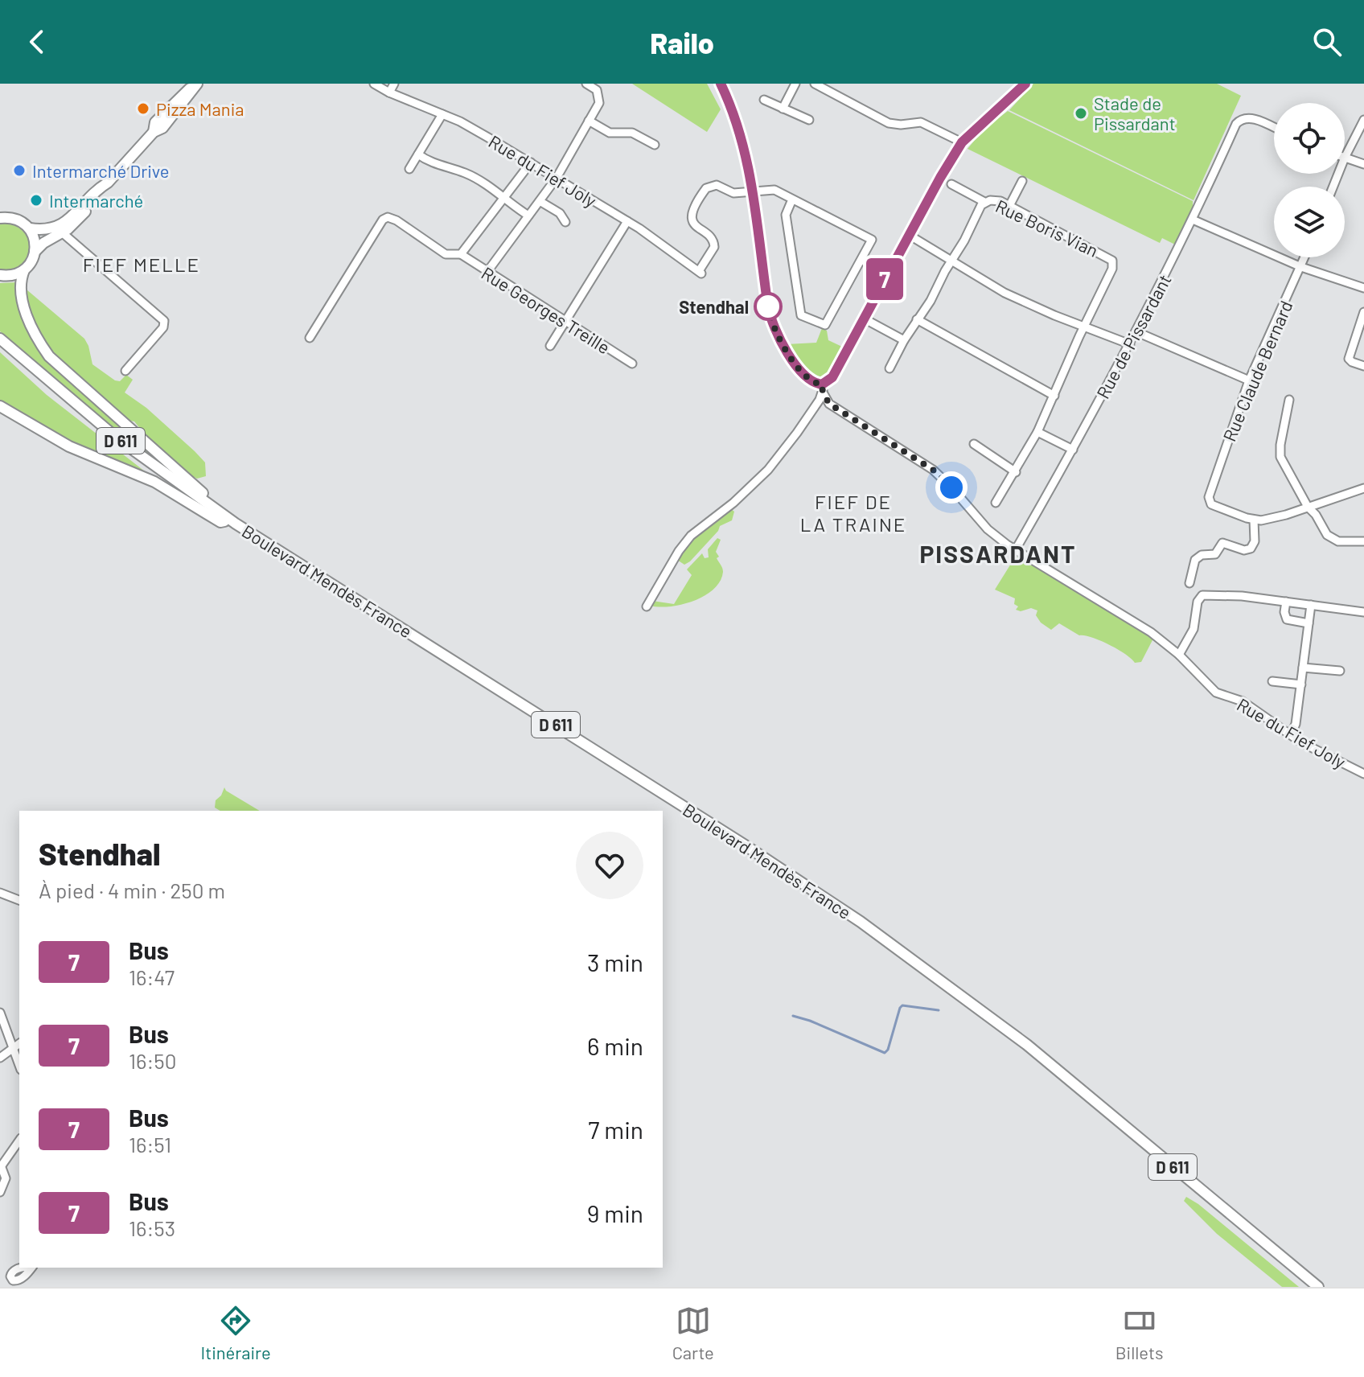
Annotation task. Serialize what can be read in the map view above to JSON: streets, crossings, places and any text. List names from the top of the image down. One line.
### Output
{"streets":{"main road":["D 611","Boulevard Mendès France"],"street":["Rue du Fief Joly","Rue Boris Vian","Rue Georges Treille","Rue de Pissardant","Rue Claude Bernard"]},"crossings":[["Rue du Fief Joly","Rue de Pissardant"]],"districts":["FIEF MELLE","FIEF DE LA TRAINE","PISSARDANT"],"places":["Pizza Mania","Stade de Pissardant","Intermarché Drive","Intermarché","Stendhal"],"lines":["bus line 7"],"page":{"header":"Railo","on_map":"7","heading":["Stendhal","À pied · 4 min · 250 m"],"list":[{"mark":"7","name":"Bus","note":"16:47","value":"3 min"},{"mark":"7","name":"Bus","note":"16:50","value":"6 min"},{"mark":"7","name":"Bus","note":"16:51","value":"7 min"},{"mark":"7","name":"Bus","note":"16:53","value":"9 min"}],"tabs":["Itinéraire","Carte","Billets"]}}
